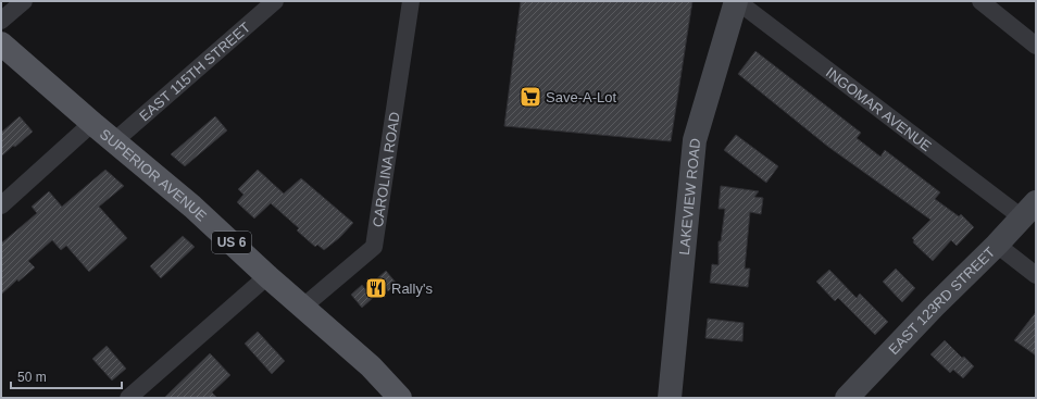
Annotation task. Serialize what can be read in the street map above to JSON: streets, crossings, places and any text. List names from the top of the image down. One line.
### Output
{"streets":{"main road":["SUPERIOR AVENUE","US 6"],"street":["EAST 115TH STREET","INGOMAR AVENUE","CAROLINA ROAD","LAKEVIEW ROAD","EAST 123RD STREET"]},"crossings":[["EAST 115TH STREET","SUPERIOR AVENUE"],["INGOMAR AVENUE","LAKEVIEW ROAD"],["INGOMAR AVENUE","EAST 123RD STREET"],["CAROLINA ROAD","SUPERIOR AVENUE"]],"places":{"supermarket":["Save-A-Lot"],"restaurant":["Rally's"]},"scale_bar":"50 m"}
